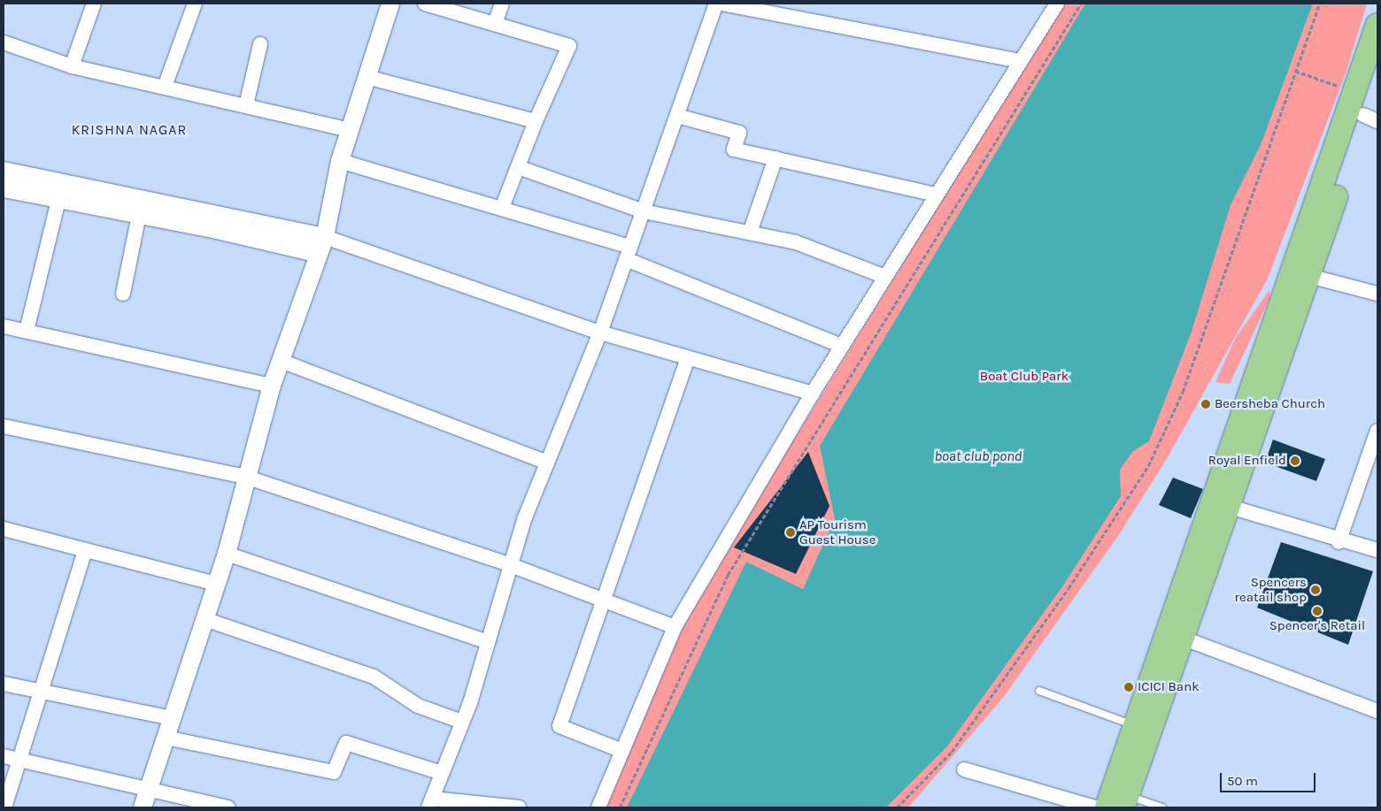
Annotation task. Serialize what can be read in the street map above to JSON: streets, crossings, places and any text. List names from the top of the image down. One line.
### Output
{"districts":["KRISHNA NAGAR"],"water":["boat club pond"],"parks":["Boat Club Park"],"places":["Beersheba Church","Royal Enfield","AP Tourism Guest House","Spencers reatail shop","Spencer's Retail","ICICI Bank"],"scale_bar":"50 m"}
